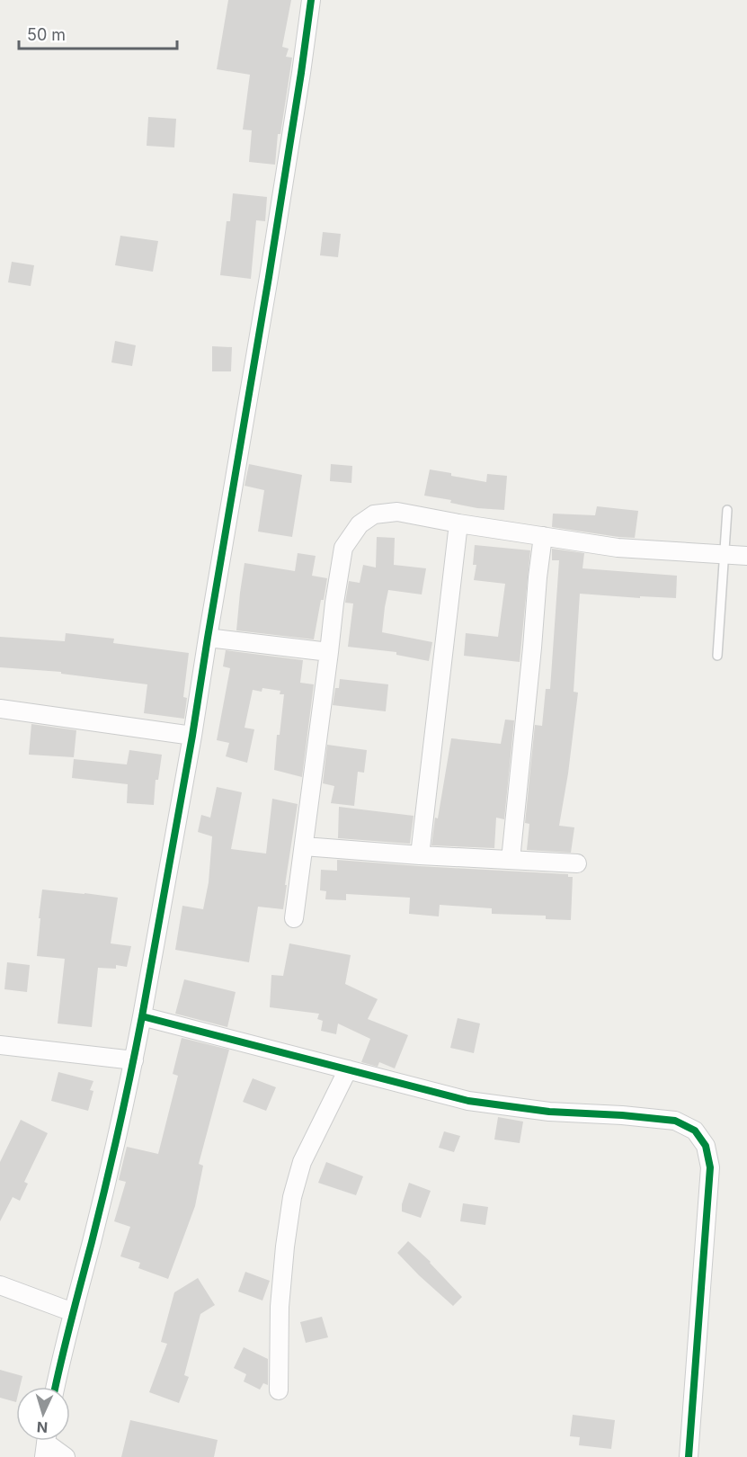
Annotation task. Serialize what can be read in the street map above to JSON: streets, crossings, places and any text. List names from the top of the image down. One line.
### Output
{"scale_bar":"50 m","north":"bottom"}
